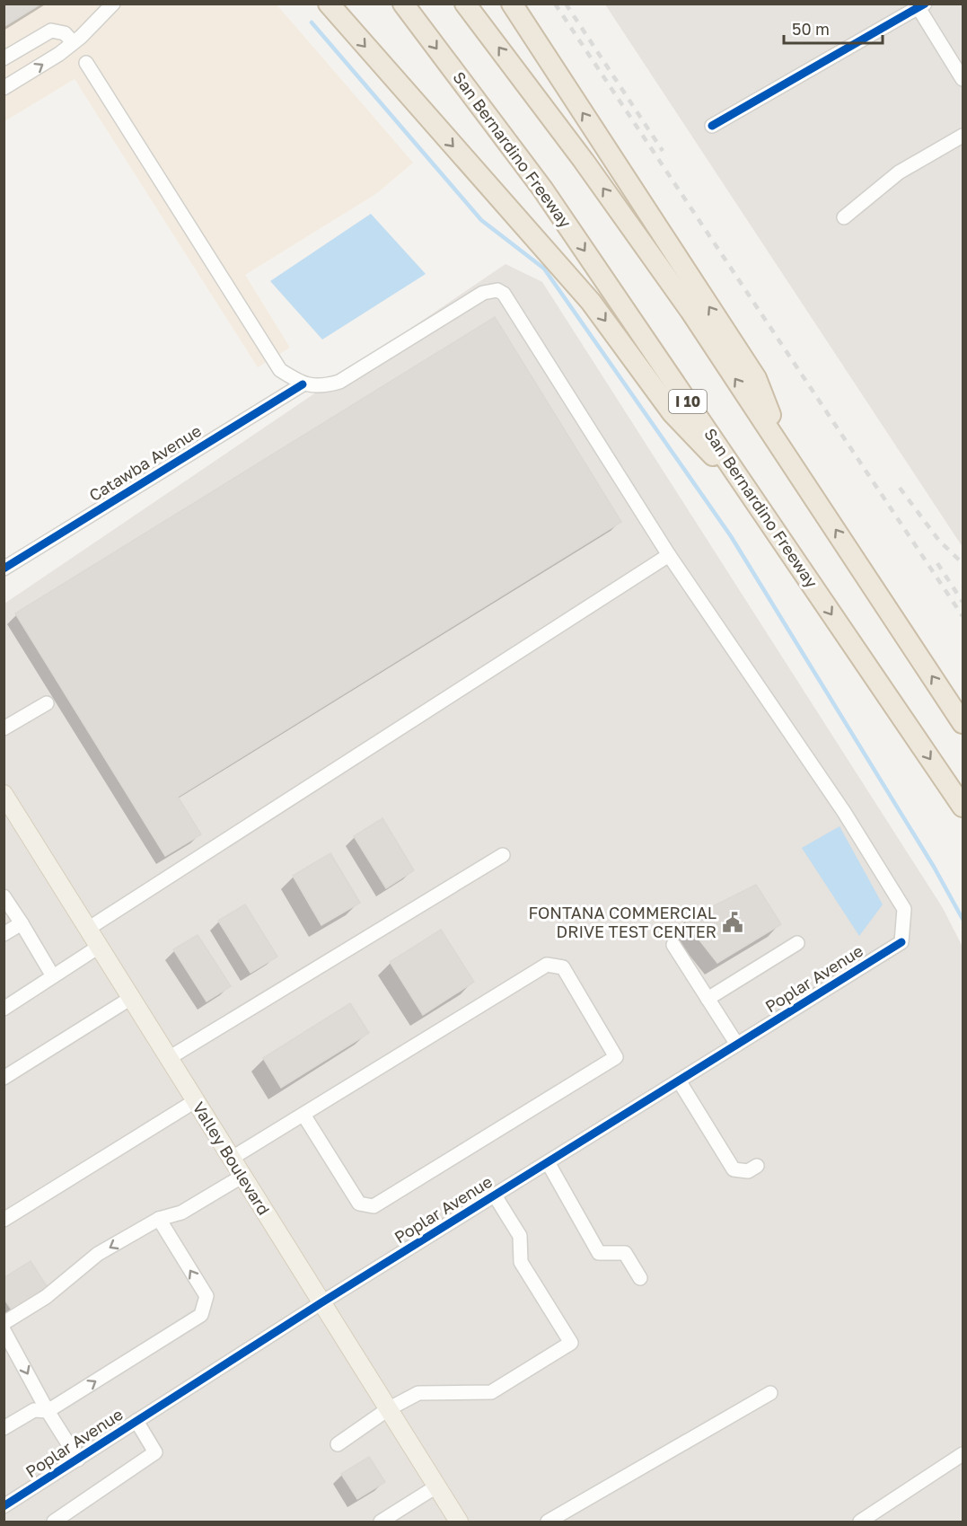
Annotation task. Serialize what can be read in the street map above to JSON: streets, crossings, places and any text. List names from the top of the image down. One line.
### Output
{"streets":{"highway":["San Bernardino Freeway","I 10"],"main road":["Valley Boulevard"],"street":["Catawba Avenue","Poplar Avenue"]},"crossings":[["Poplar Avenue","Valley Boulevard"]],"places":{"public building":["FONTANA COMMERCIAL DRIVE TEST CENTER"]},"scale_bar":"50 m"}
